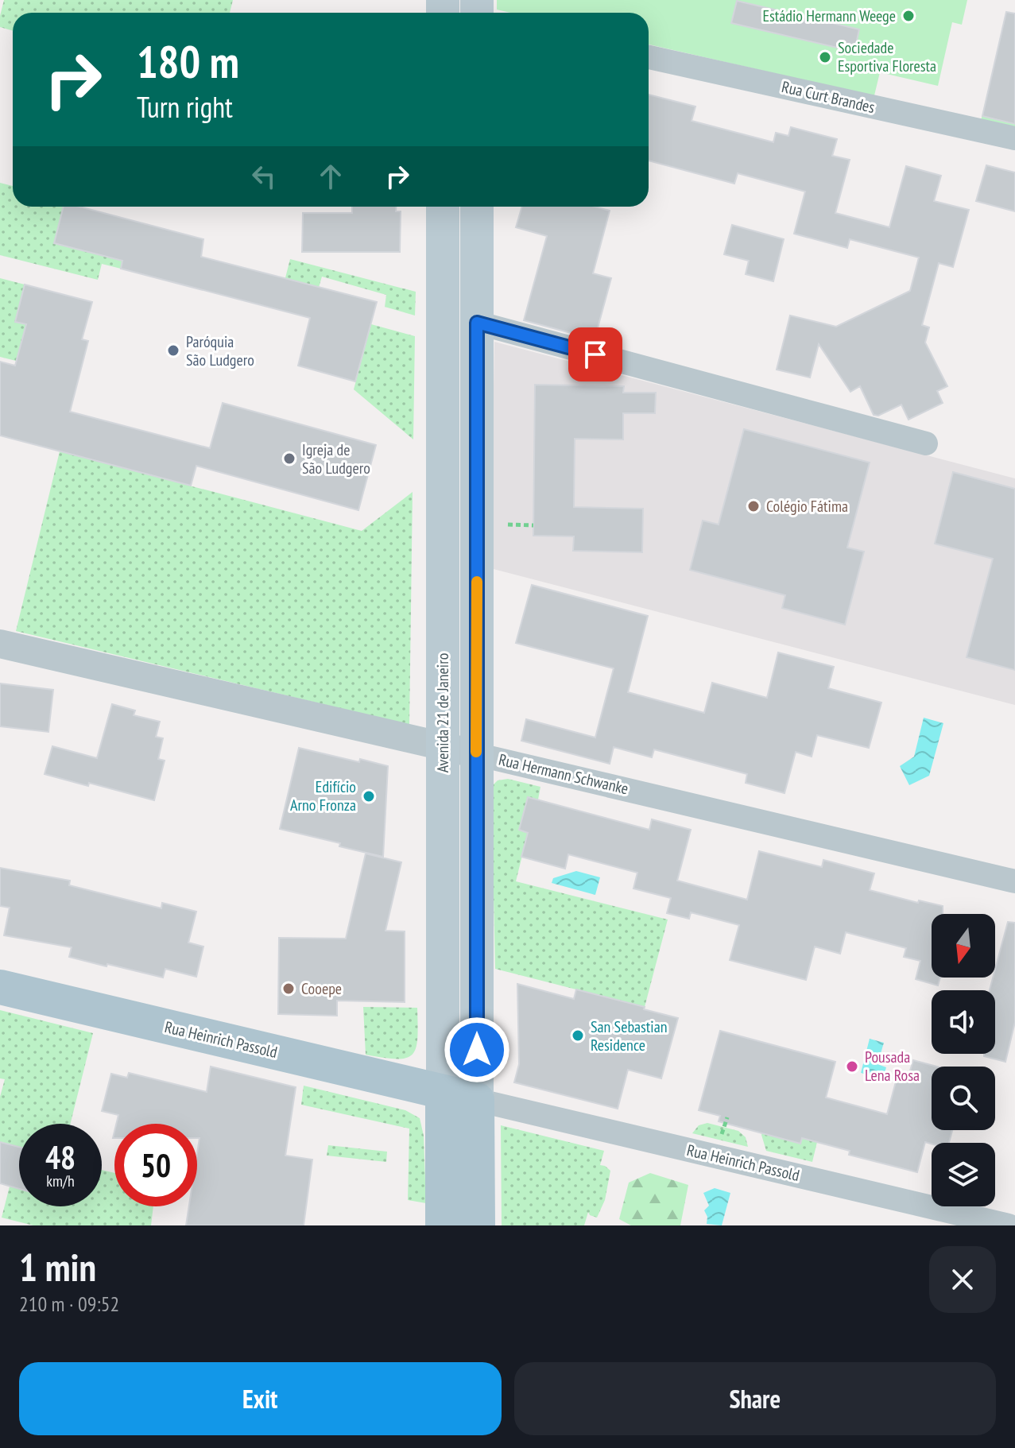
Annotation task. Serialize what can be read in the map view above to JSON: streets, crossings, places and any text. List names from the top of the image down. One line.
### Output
{"streets":{"main road":["Avenida 21 de Janeiro","Rua Heinrich Passold"],"street":["Rua Curt Brandes","Rua Hermann Schwanke"]},"crossings":[["Avenida 21 de Janeiro","Rua Hermann Schwanke"],["Avenida 21 de Janeiro","Rua Heinrich Passold"]],"places":["Estádio Hermann Weege","Sociedade Esportiva Floresta","Paróquia São Ludgero","Igreja de São Ludgero","Colégio Fátima","Edifício Arno Fronza","Cooepe","San Sebastian Residence","Pousada Lena Rosa"],"north":"bottom","page":{"turn":["180 m","Turn right"],"speed":"48 km/h","limit":"50","heading":["1 min","210 m · 09:52"],"buttons":["Exit","Share"]}}
